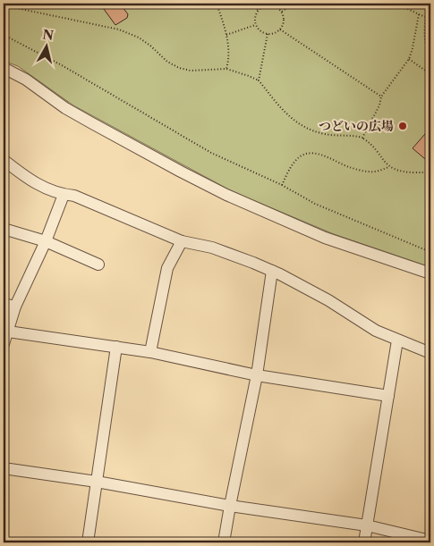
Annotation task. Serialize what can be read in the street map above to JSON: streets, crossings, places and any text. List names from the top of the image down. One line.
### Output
{"places":["つどいの広場"],"north":"top"}
